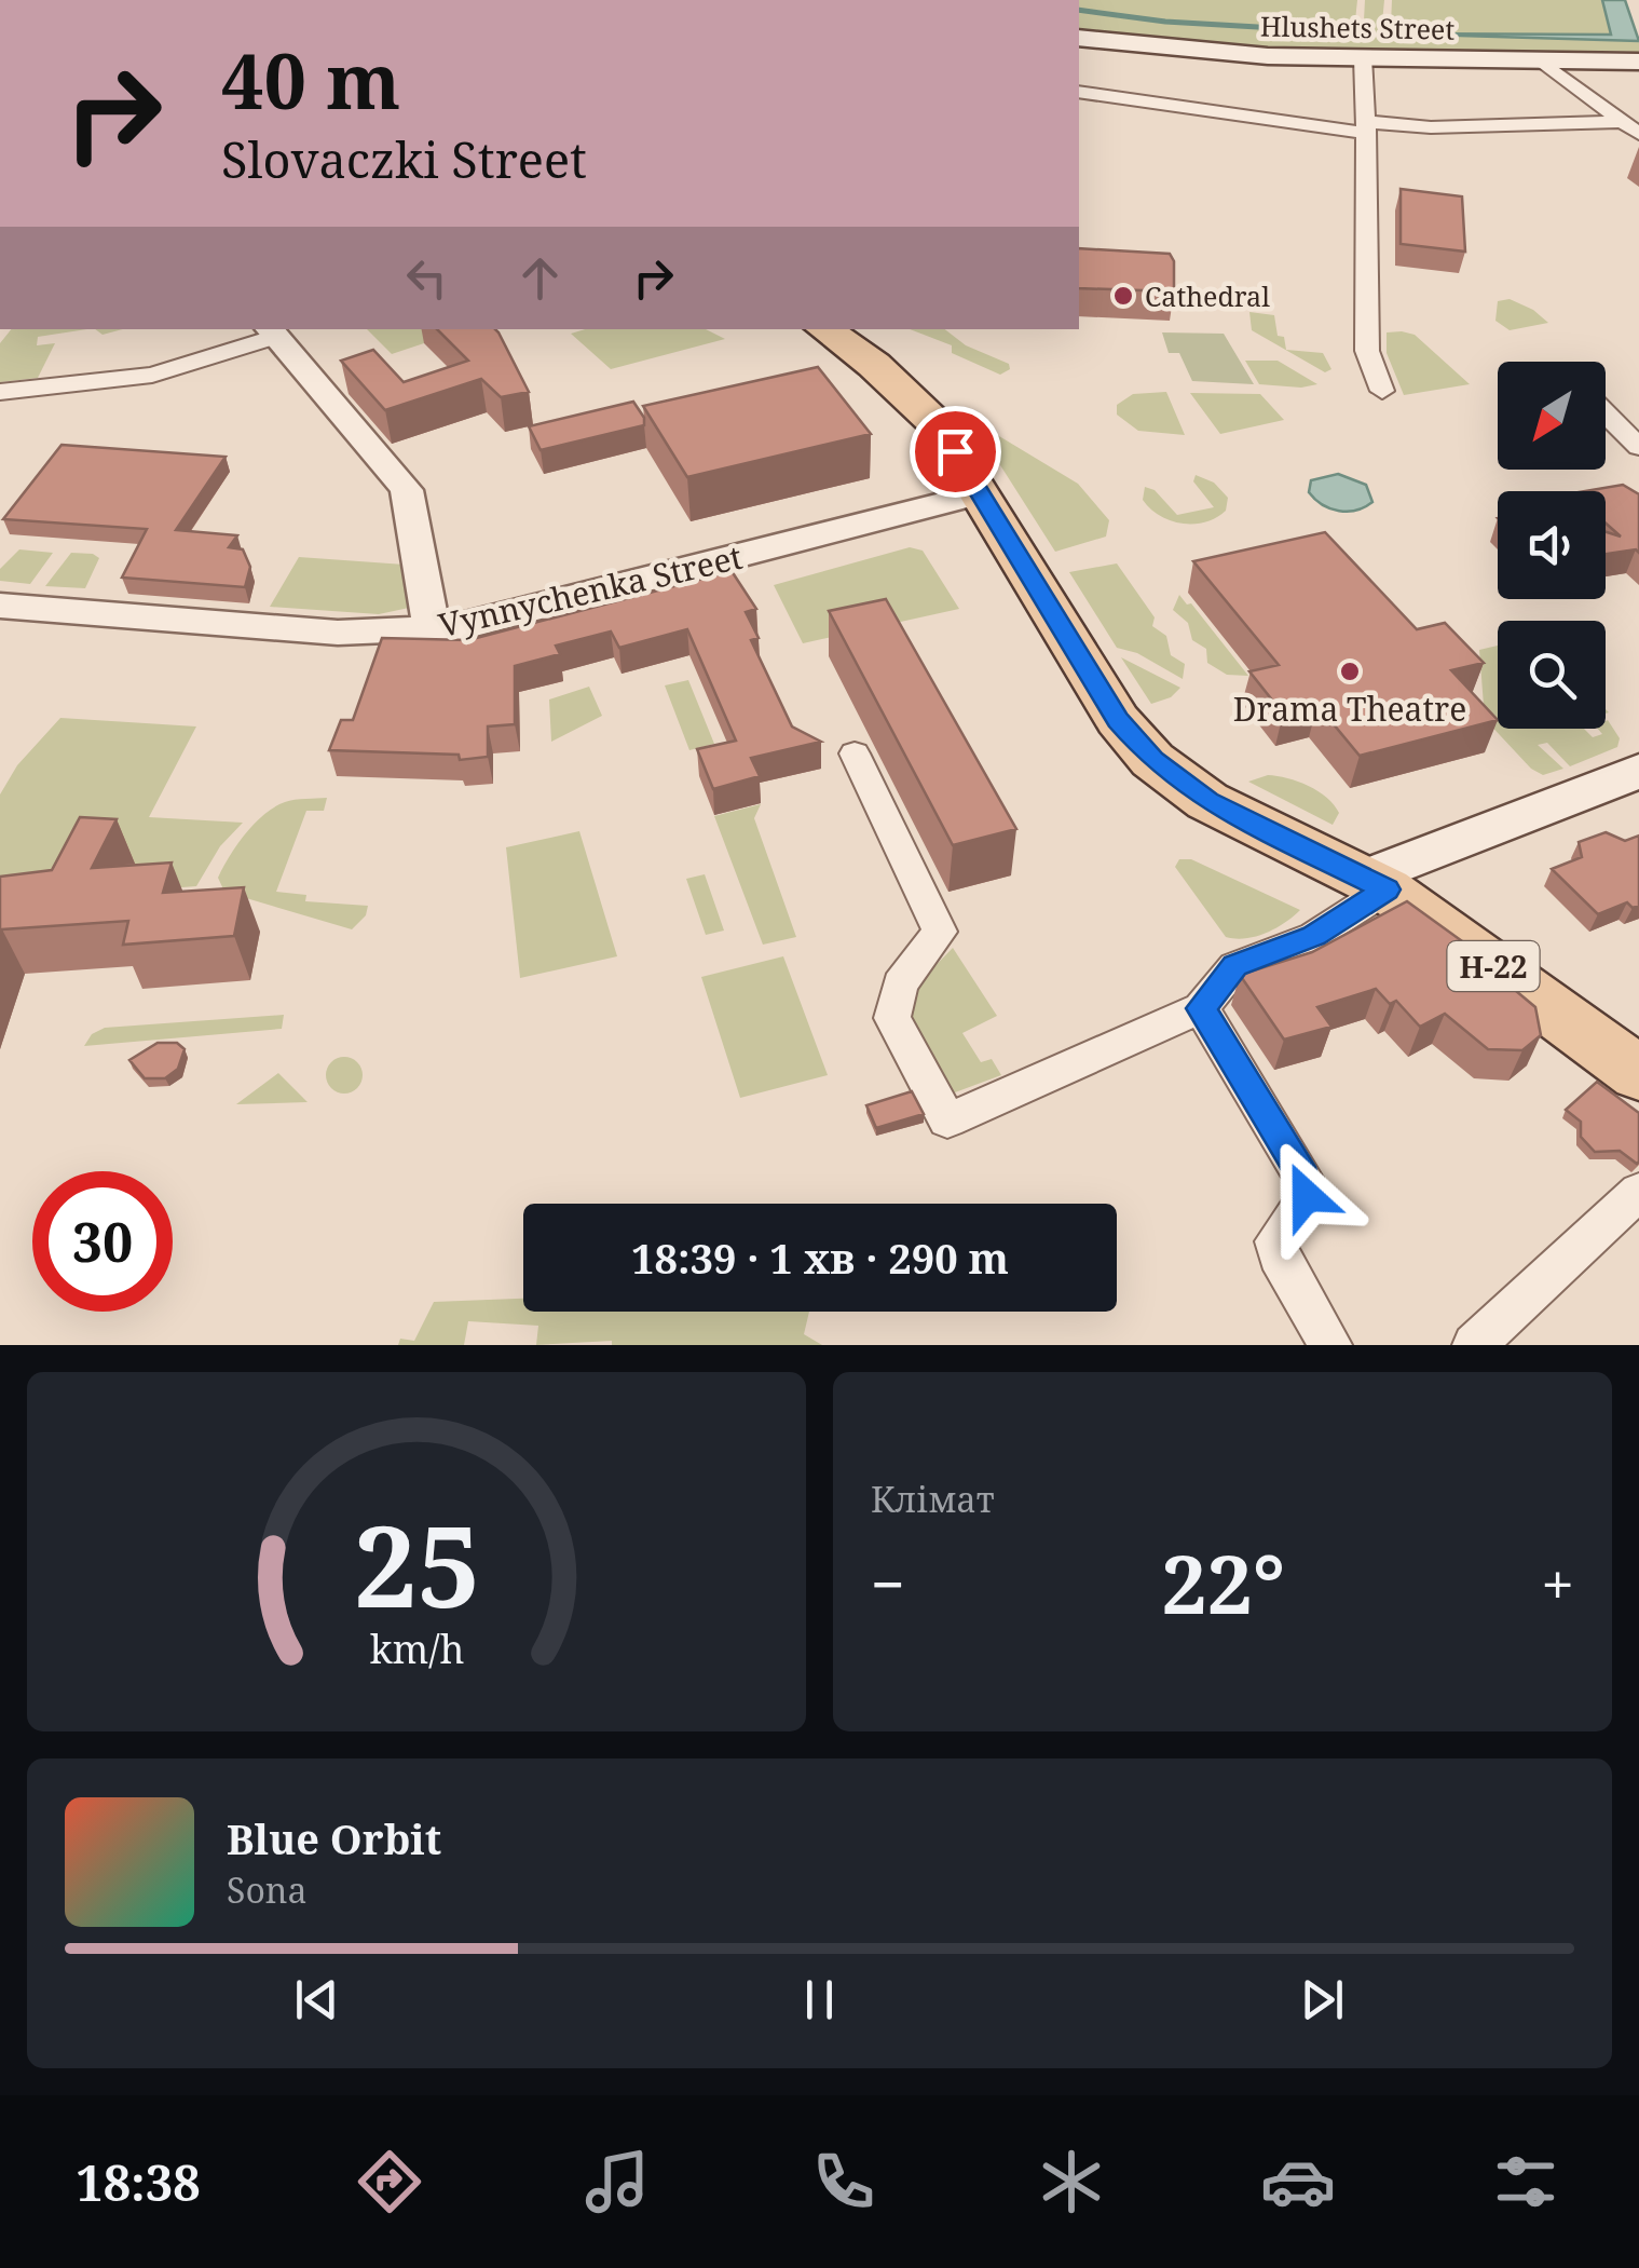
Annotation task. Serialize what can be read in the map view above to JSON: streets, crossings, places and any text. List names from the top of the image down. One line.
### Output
{"streets":{"main road":["Hlushets Street","Н-22"],"street":["Vynnychenka Street"]},"crossings":[["Vynnychenka Street","Н-22"]],"places":["Cathedral","Drama Theatre"],"north":"bottom left","page":{"turn":["40 m","Slovaczki Street"],"limit":"30","trip":"18:39 · 1 хв · 290 m","tile":"Клімат","heat":["−","22°","+"],"song":["Blue Orbit","Sona"],"tabs":"18:38","gauge":["25","km/h"]}}
